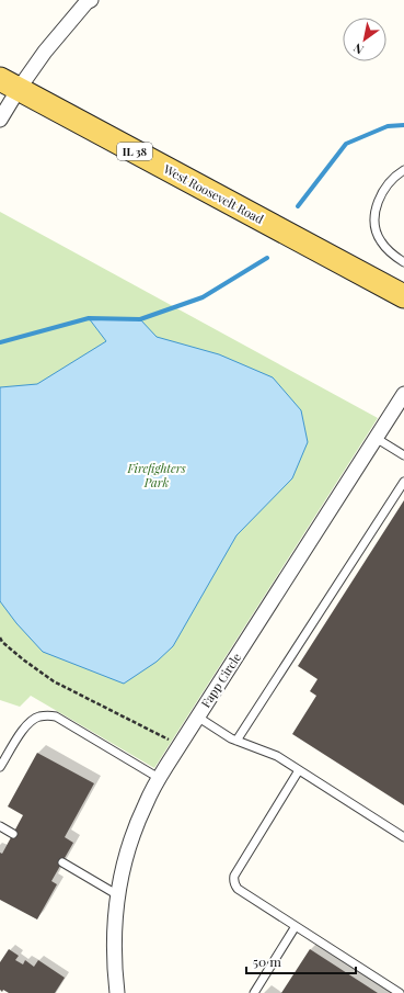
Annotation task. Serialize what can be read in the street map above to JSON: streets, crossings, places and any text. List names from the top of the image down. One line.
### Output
{"streets":{"main road":["IL 38","West Roosevelt Road"],"street":["Fapp Circle"]},"parks":["Firefighters Park"],"scale_bar":"50 m","north":"bottom left"}
